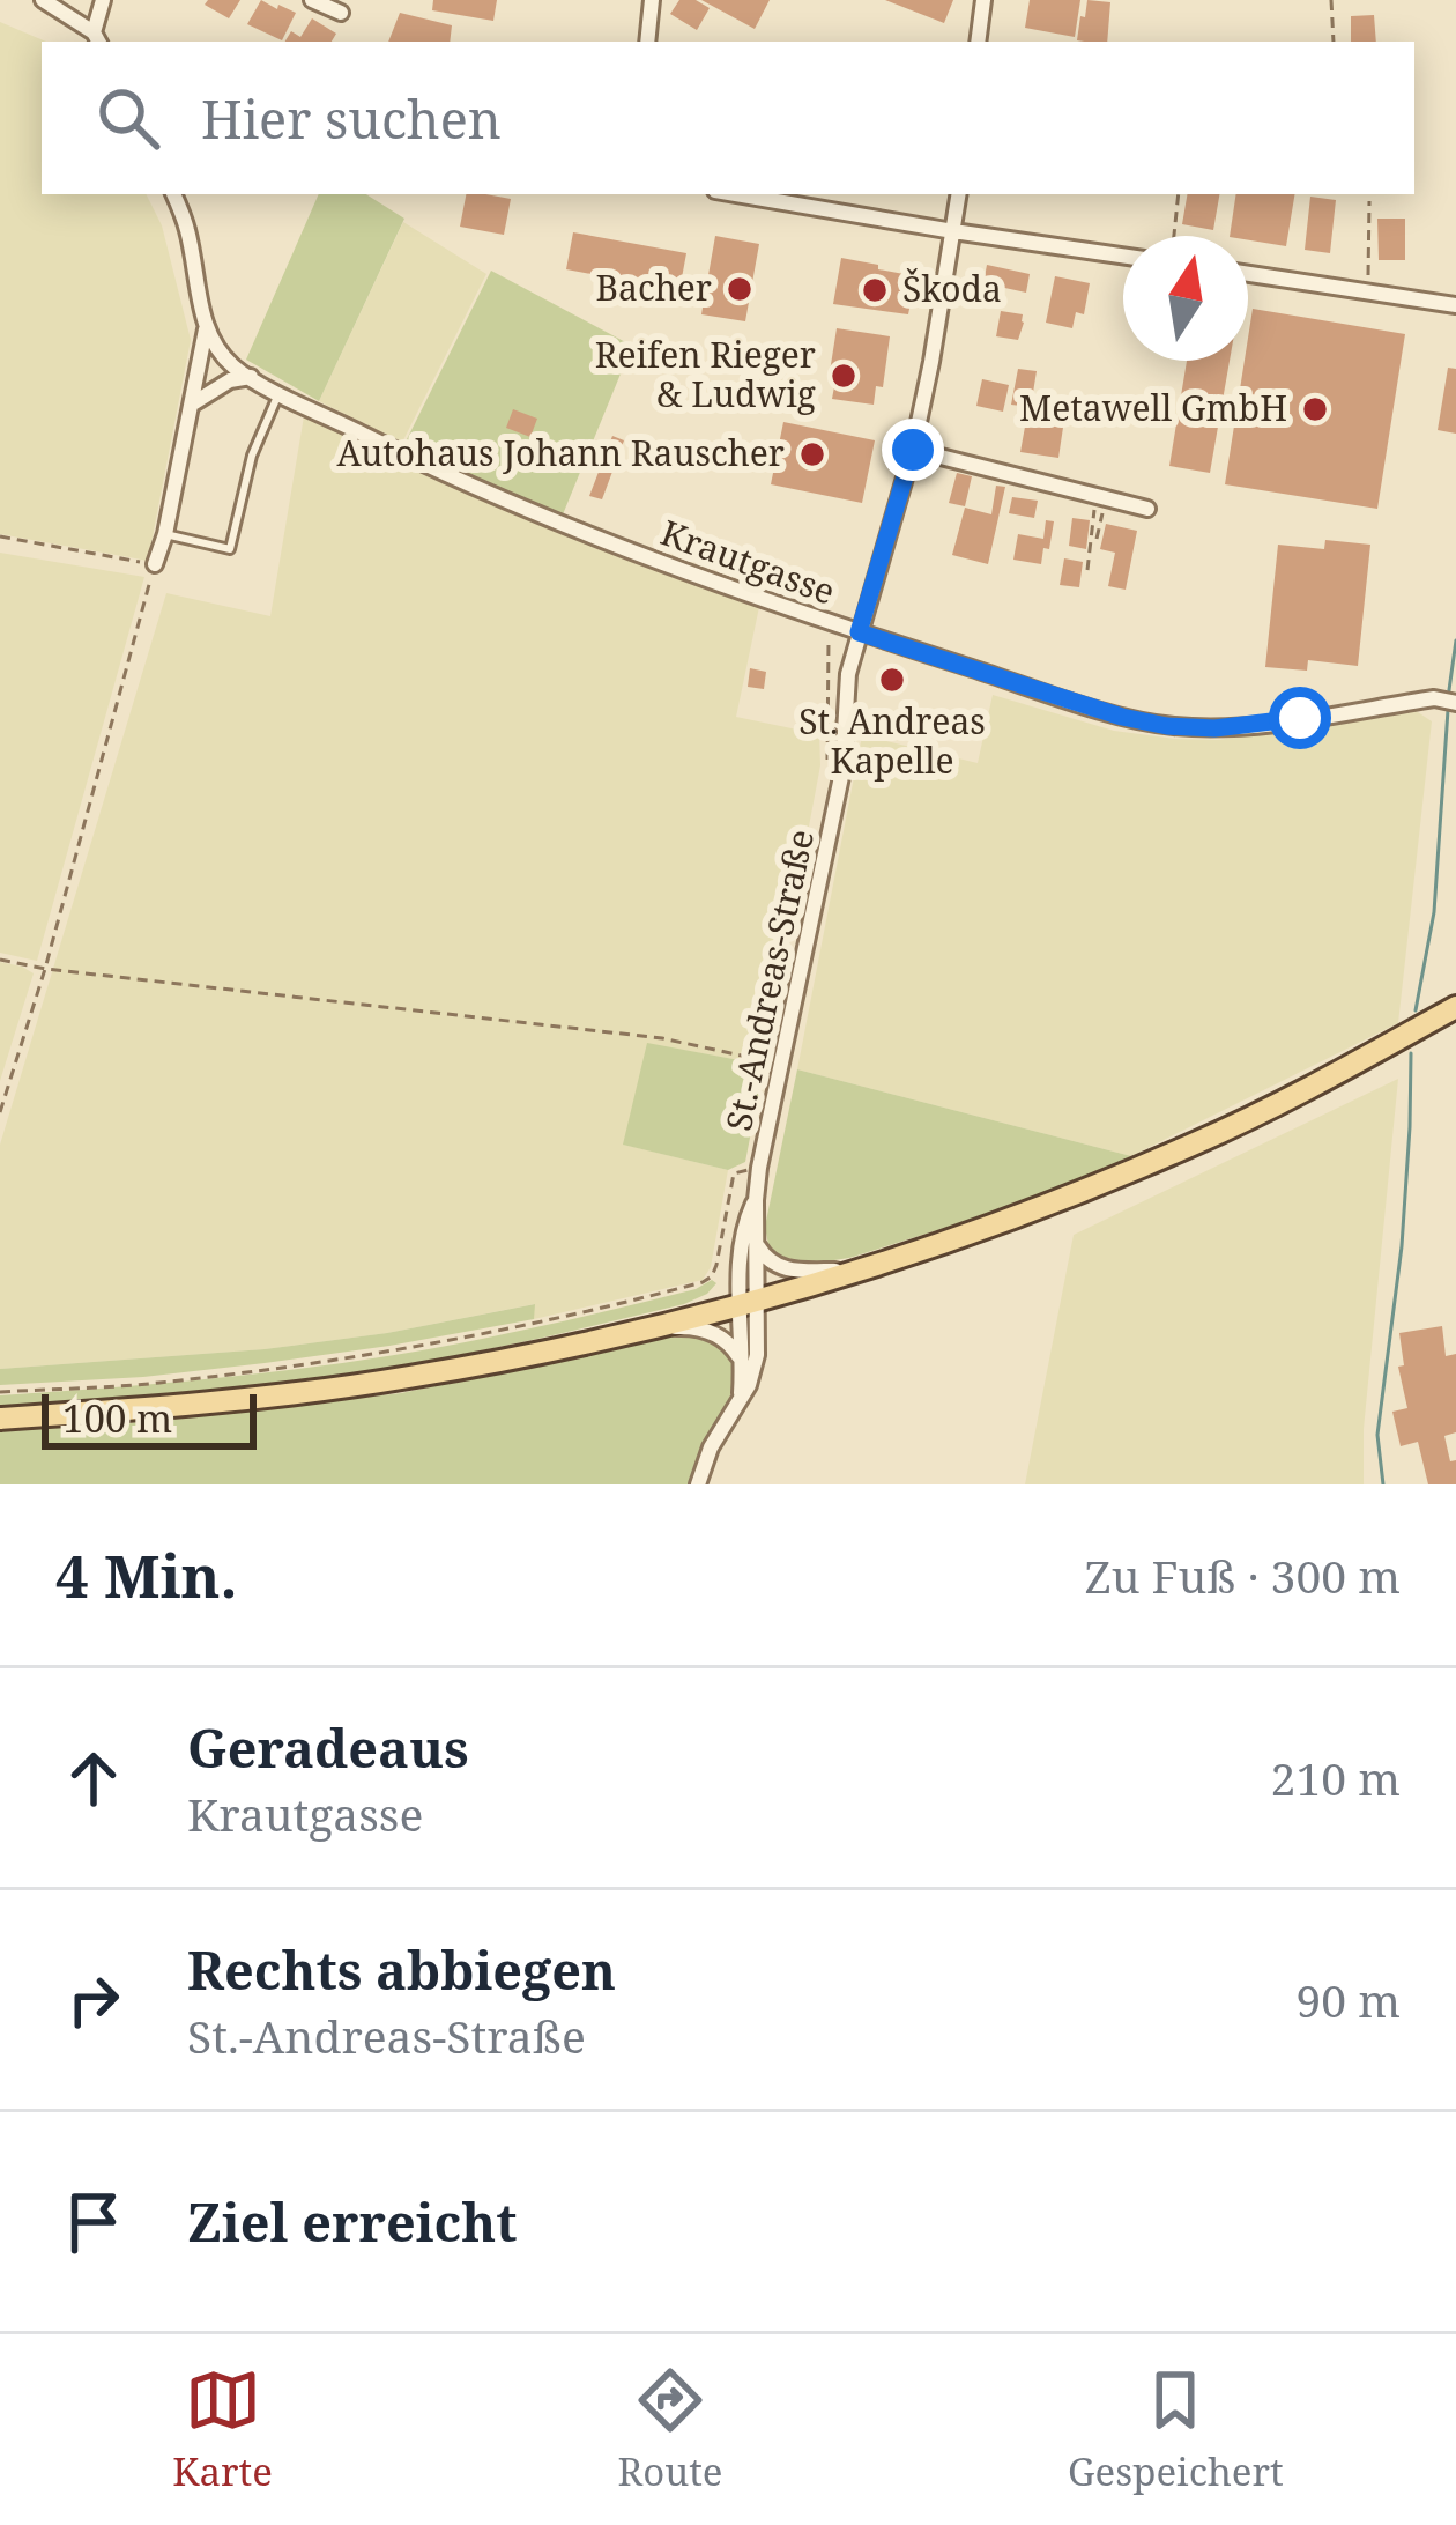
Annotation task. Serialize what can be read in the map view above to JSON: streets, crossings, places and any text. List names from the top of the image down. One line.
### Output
{"streets":{"street":["Krautgasse","St.-Andreas-Straße"]},"crossings":[["Krautgasse","St.-Andreas-Straße"]],"places":["Bacher","Škoda","Reifen Rieger & Ludwig","Metawell GmbH","Autohaus Johann Rauscher","St. Andreas Kapelle"],"scale_bar":"100 m","north":"top","page":{"search":"Hier suchen","scale":"100 m","heading":["4 Min.","Zu Fuß · 300 m"],"list":[["Geradeaus","Krautgasse","210 m"],["Rechts abbiegen","St.-Andreas-Straße","90 m"],"Ziel erreicht"],"nav":["Karte","Route","Gespeichert"]}}
